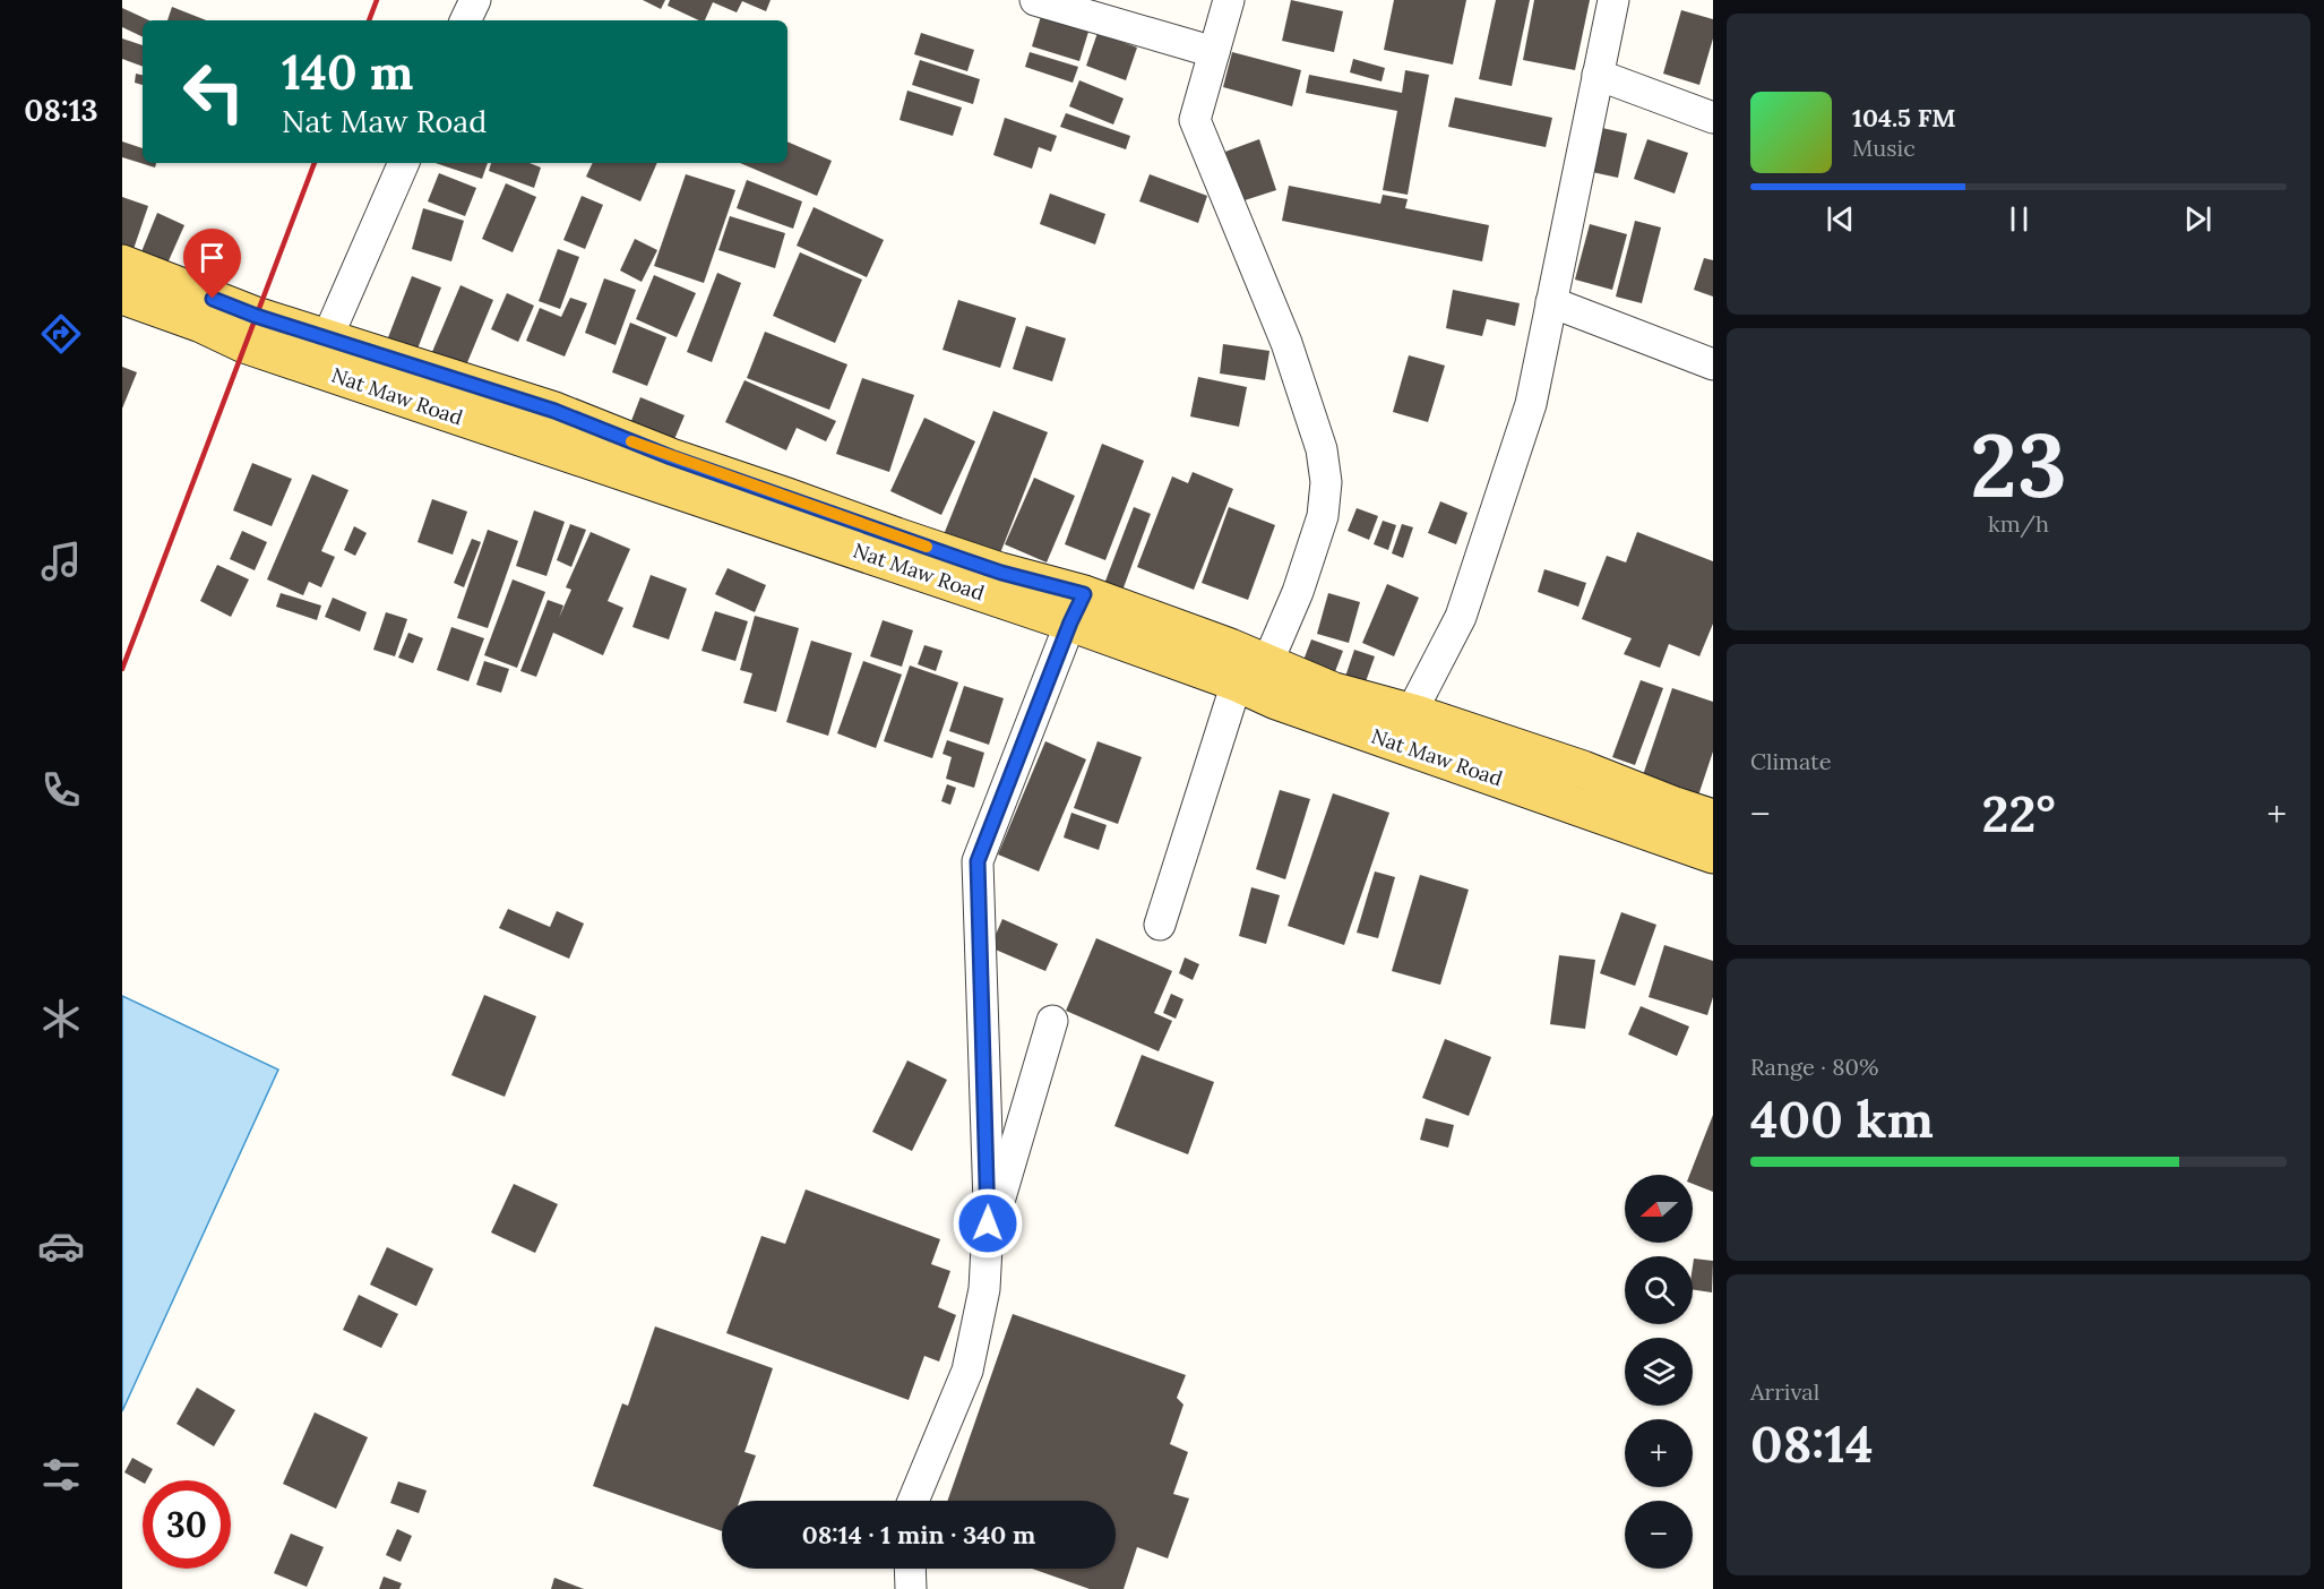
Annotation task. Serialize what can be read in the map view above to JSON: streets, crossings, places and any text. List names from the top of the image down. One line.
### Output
{"streets":{"main road":["Nat Maw Road"]},"north":"left","page":{"tabs":"08:13","turn":["140 m","Nat Maw Road"],"song":["104.5 FM","Music"],"tile":[["23","km/h"],"Climate",["Range · 80%","400 km"],["Arrival","08:14"]],"heat":["−","22°","+"],"map_buttons":["+","−"],"limit":"30","trip":"08:14 · 1 min · 340 m"}}
